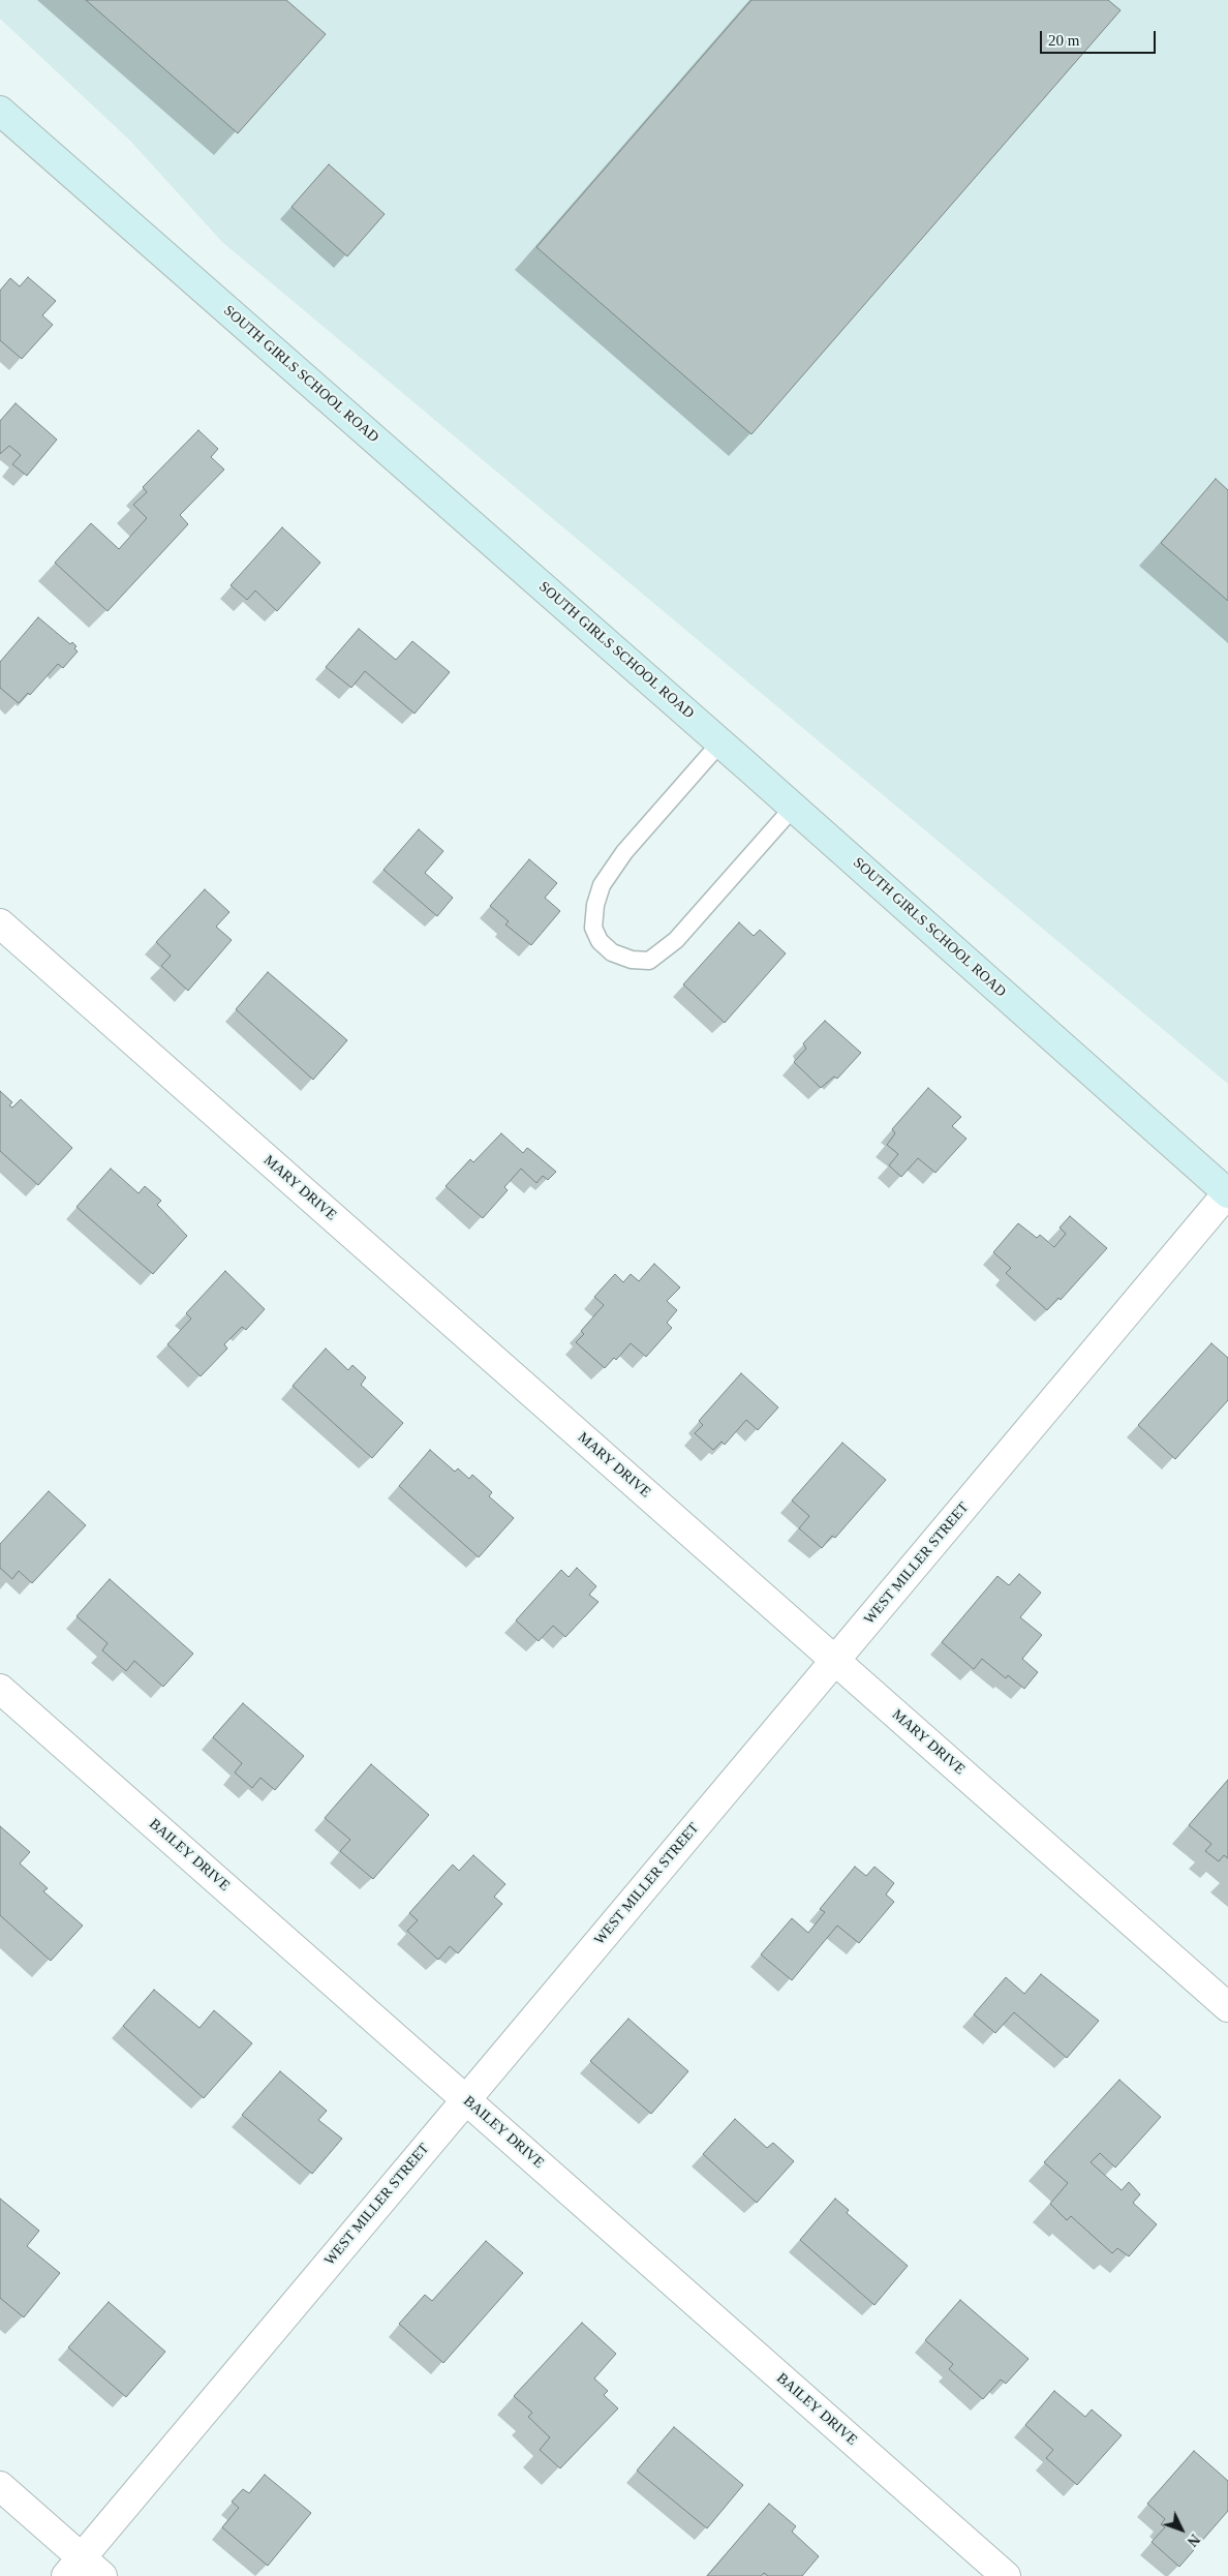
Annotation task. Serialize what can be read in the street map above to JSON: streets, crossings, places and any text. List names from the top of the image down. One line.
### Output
{"streets":{"main road":["SOUTH GIRLS SCHOOL ROAD"],"street":["MARY DRIVE","WEST MILLER STREET","BAILEY DRIVE"]},"crossings":[["SOUTH GIRLS SCHOOL ROAD","WEST MILLER STREET"],["MARY DRIVE","WEST MILLER STREET"],["WEST MILLER STREET","BAILEY DRIVE"]],"scale_bar":"20 m","north":"bottom right"}
